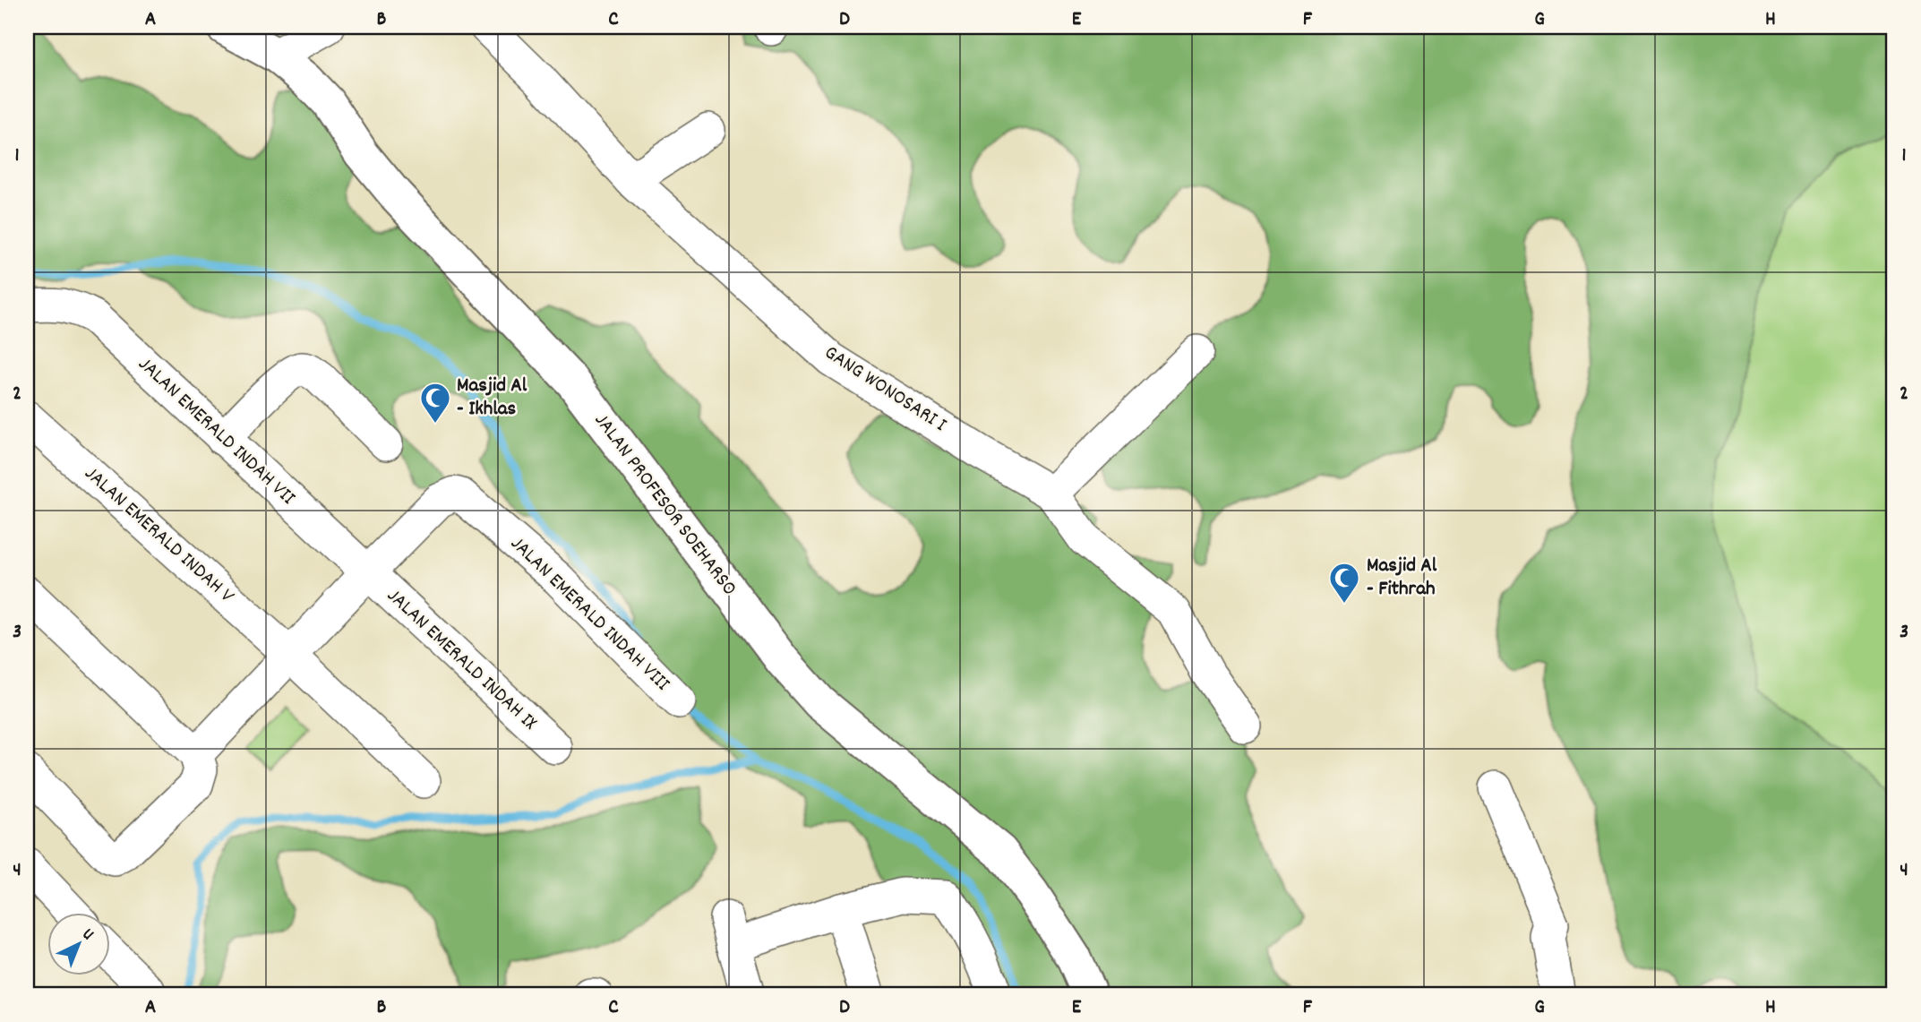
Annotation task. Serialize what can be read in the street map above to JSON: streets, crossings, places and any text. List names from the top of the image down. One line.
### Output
{"streets":{"main road":["JALAN PROFESOR SOEHARSO"],"street":["GANG WONOSARI I","JALAN EMERALD INDAH VII","JALAN EMERALD INDAH V","JALAN EMERALD INDAH VIII","JALAN EMERALD INDAH IX"]},"crossings":[["JALAN EMERALD INDAH VII","JALAN EMERALD INDAH VIII"],["JALAN EMERALD INDAH VII","JALAN EMERALD INDAH IX"],["JALAN EMERALD INDAH VIII","JALAN EMERALD INDAH IX"]],"places":{"mosque":["Masjid Al - Ikhlas","Masjid Al - Fithrah"]},"north":"top right","grid":{"columns":["A","B","C","D","E","F","G","H"],"rows":["1","2","3","4"]}}
